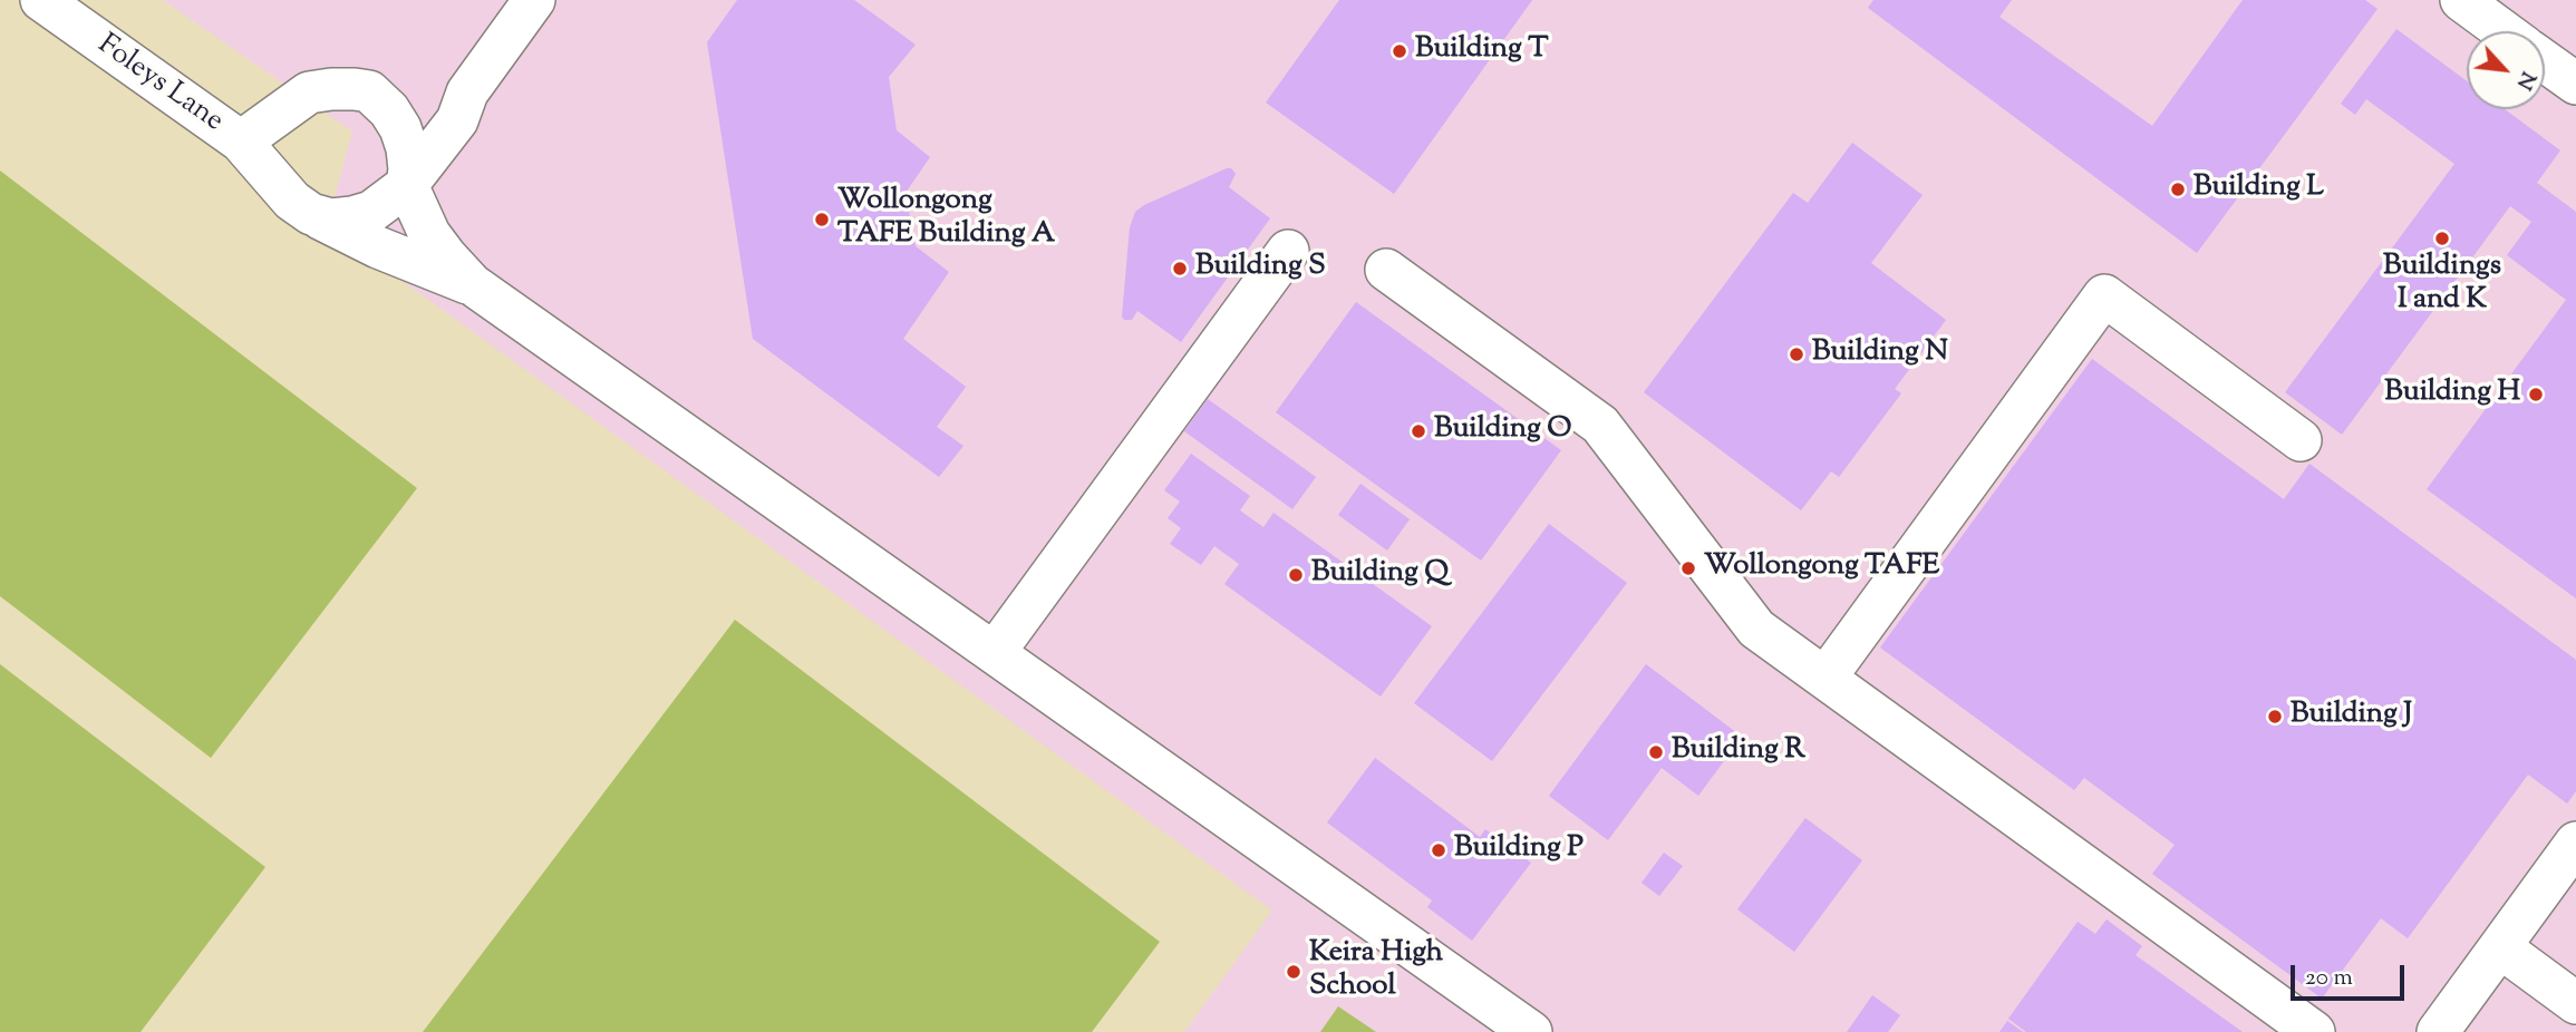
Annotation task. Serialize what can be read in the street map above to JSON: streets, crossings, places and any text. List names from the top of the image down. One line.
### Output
{"streets":{"street":["Foleys Lane"]},"places":["Building T","Building L","Wollongong TAFE Building A","Buildings I and K","Building S","Building N","Building H","Building O","Wollongong TAFE","Building Q","Building J","Building R","Building P","Keira High School"],"scale_bar":"20 m","north":"bottom right"}
